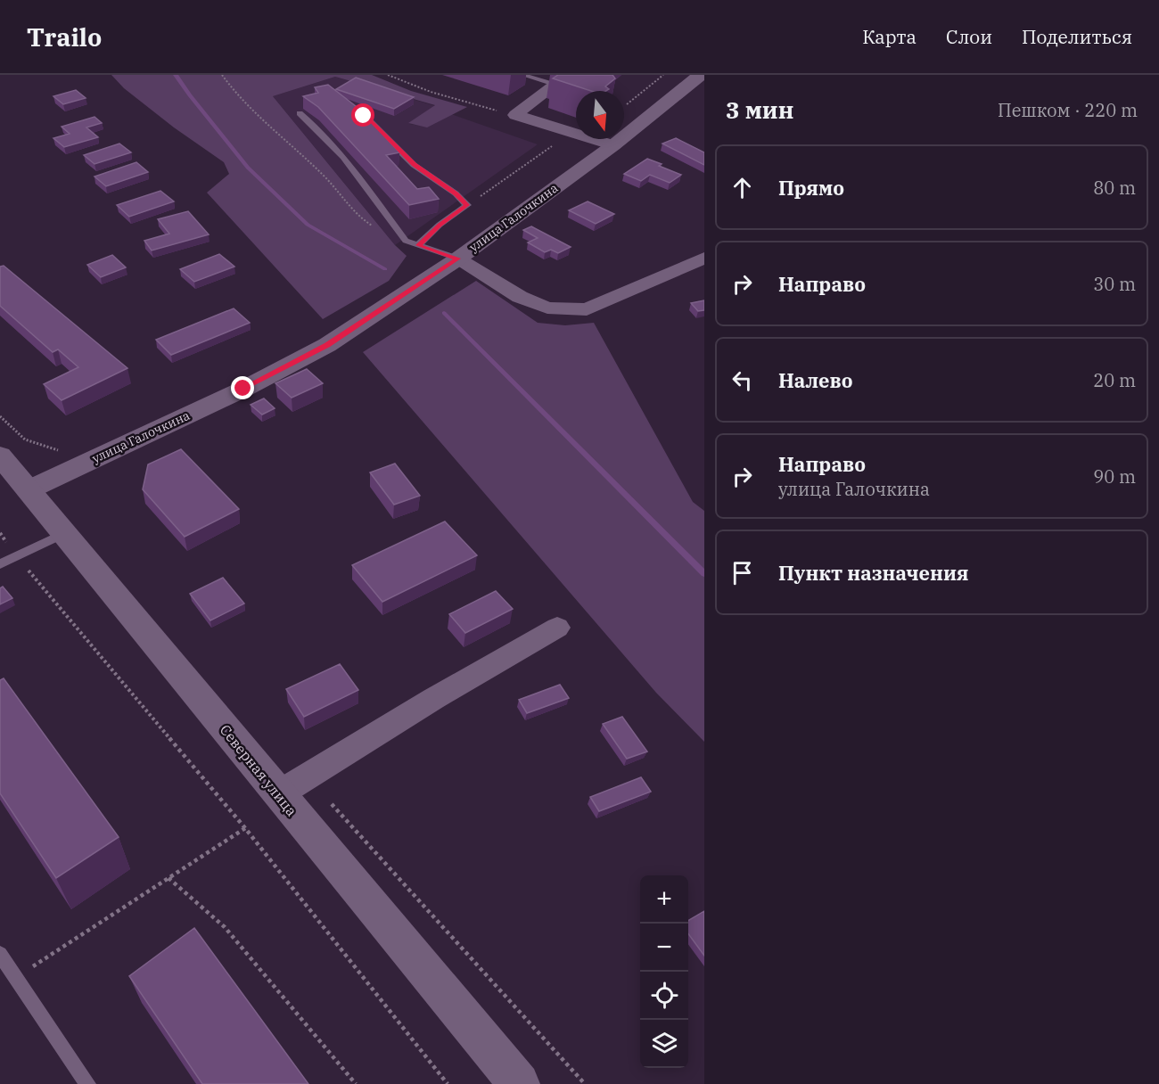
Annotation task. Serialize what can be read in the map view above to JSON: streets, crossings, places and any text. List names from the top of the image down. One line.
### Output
{"streets":{"street":["улица Галочкина","Северная улица"]},"crossings":[["улица Галочкина","Северная улица"]],"north":"bottom","page":{"header":"Trailo","nav":["Карта","Слои","Поделиться"],"heading":["3 мин","Пешком · 220 m"],"list":[["Прямо","80 m"],["Направо","30 m"],["Налево","20 m"],["Направо","улица Галочкина","90 m"],"Пункт назначения"],"map_buttons":["+","−"]}}
